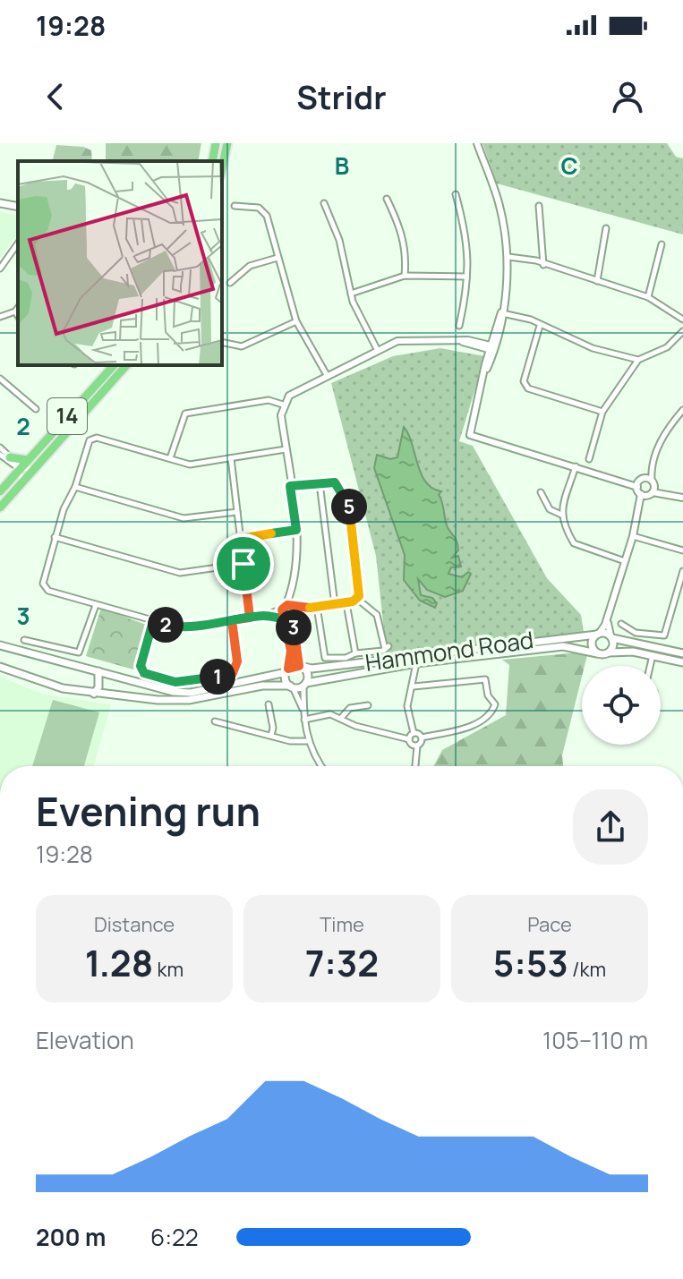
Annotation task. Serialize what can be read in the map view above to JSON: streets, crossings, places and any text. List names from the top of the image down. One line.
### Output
{"streets":{"highway":["14"],"main road":["Hammond Road"]},"page":{"status":"19:28","header":"Stridr","pins":["5","2","3","1"],"heading":["Evening run","19:28"],"stats":[["Distance","1.28 km"],["Time","7:32"],["Pace","5:53 /km"]],"chart":["Elevation","105–110 m"],"list":[{"name":"200 m","note":"6:22"}]},"grid":{"columns":["B","C"],"rows":["2","3"]}}
